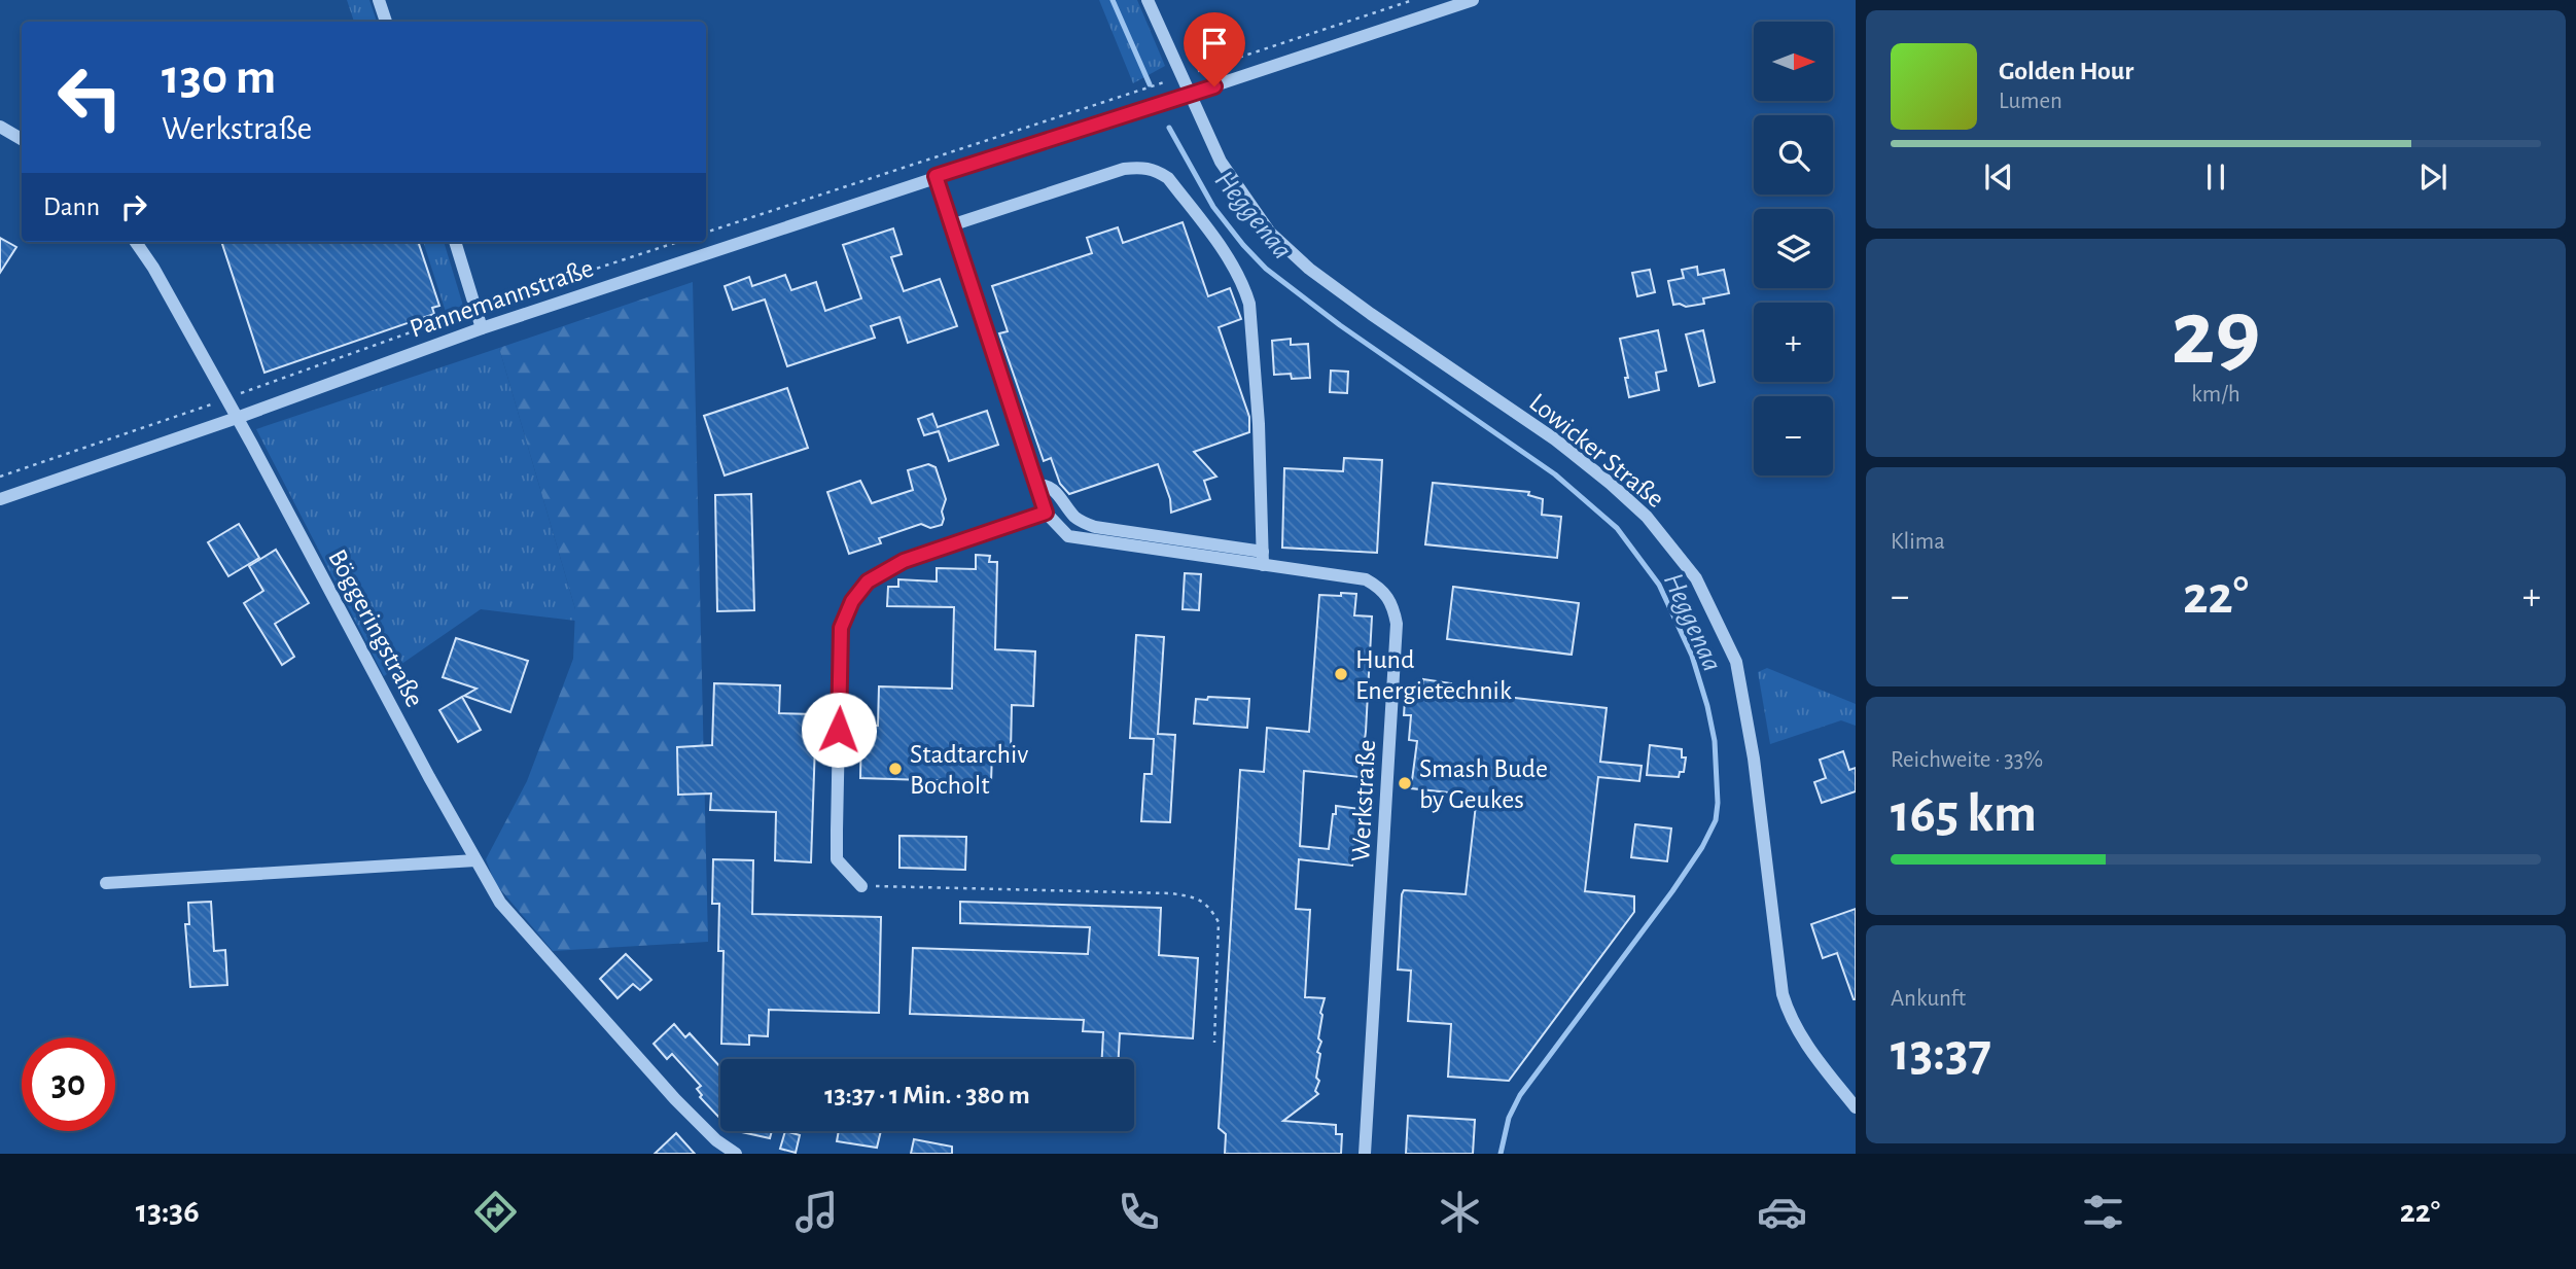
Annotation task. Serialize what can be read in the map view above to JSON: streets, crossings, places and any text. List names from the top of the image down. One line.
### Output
{"streets":{"street":["Pannemannstraße","Lowicker Straße","Böggeringstraße","Werkstraße"]},"crossings":[["Pannemannstraße","Lowicker Straße"],["Pannemannstraße","Böggeringstraße"],["Pannemannstraße","Werkstraße"]],"water":["Heggenaa"],"places":["Hund Energietechnik","Stadtarchiv Bocholt","Smash Bude by Geukes"],"north":"right","page":{"map_buttons":["+","−"],"turn":["130 m","Werkstraße"],"song":["Golden Hour","Lumen"],"then":"Dann","tile":[["29","km/h"],"Klima",["Reichweite · 33%","165 km"],["Ankunft","13:37"]],"heat":["−","22°","+"],"limit":"30","trip":"13:37 · 1 Min. · 380 m","tabs":["13:36","22°"]}}
